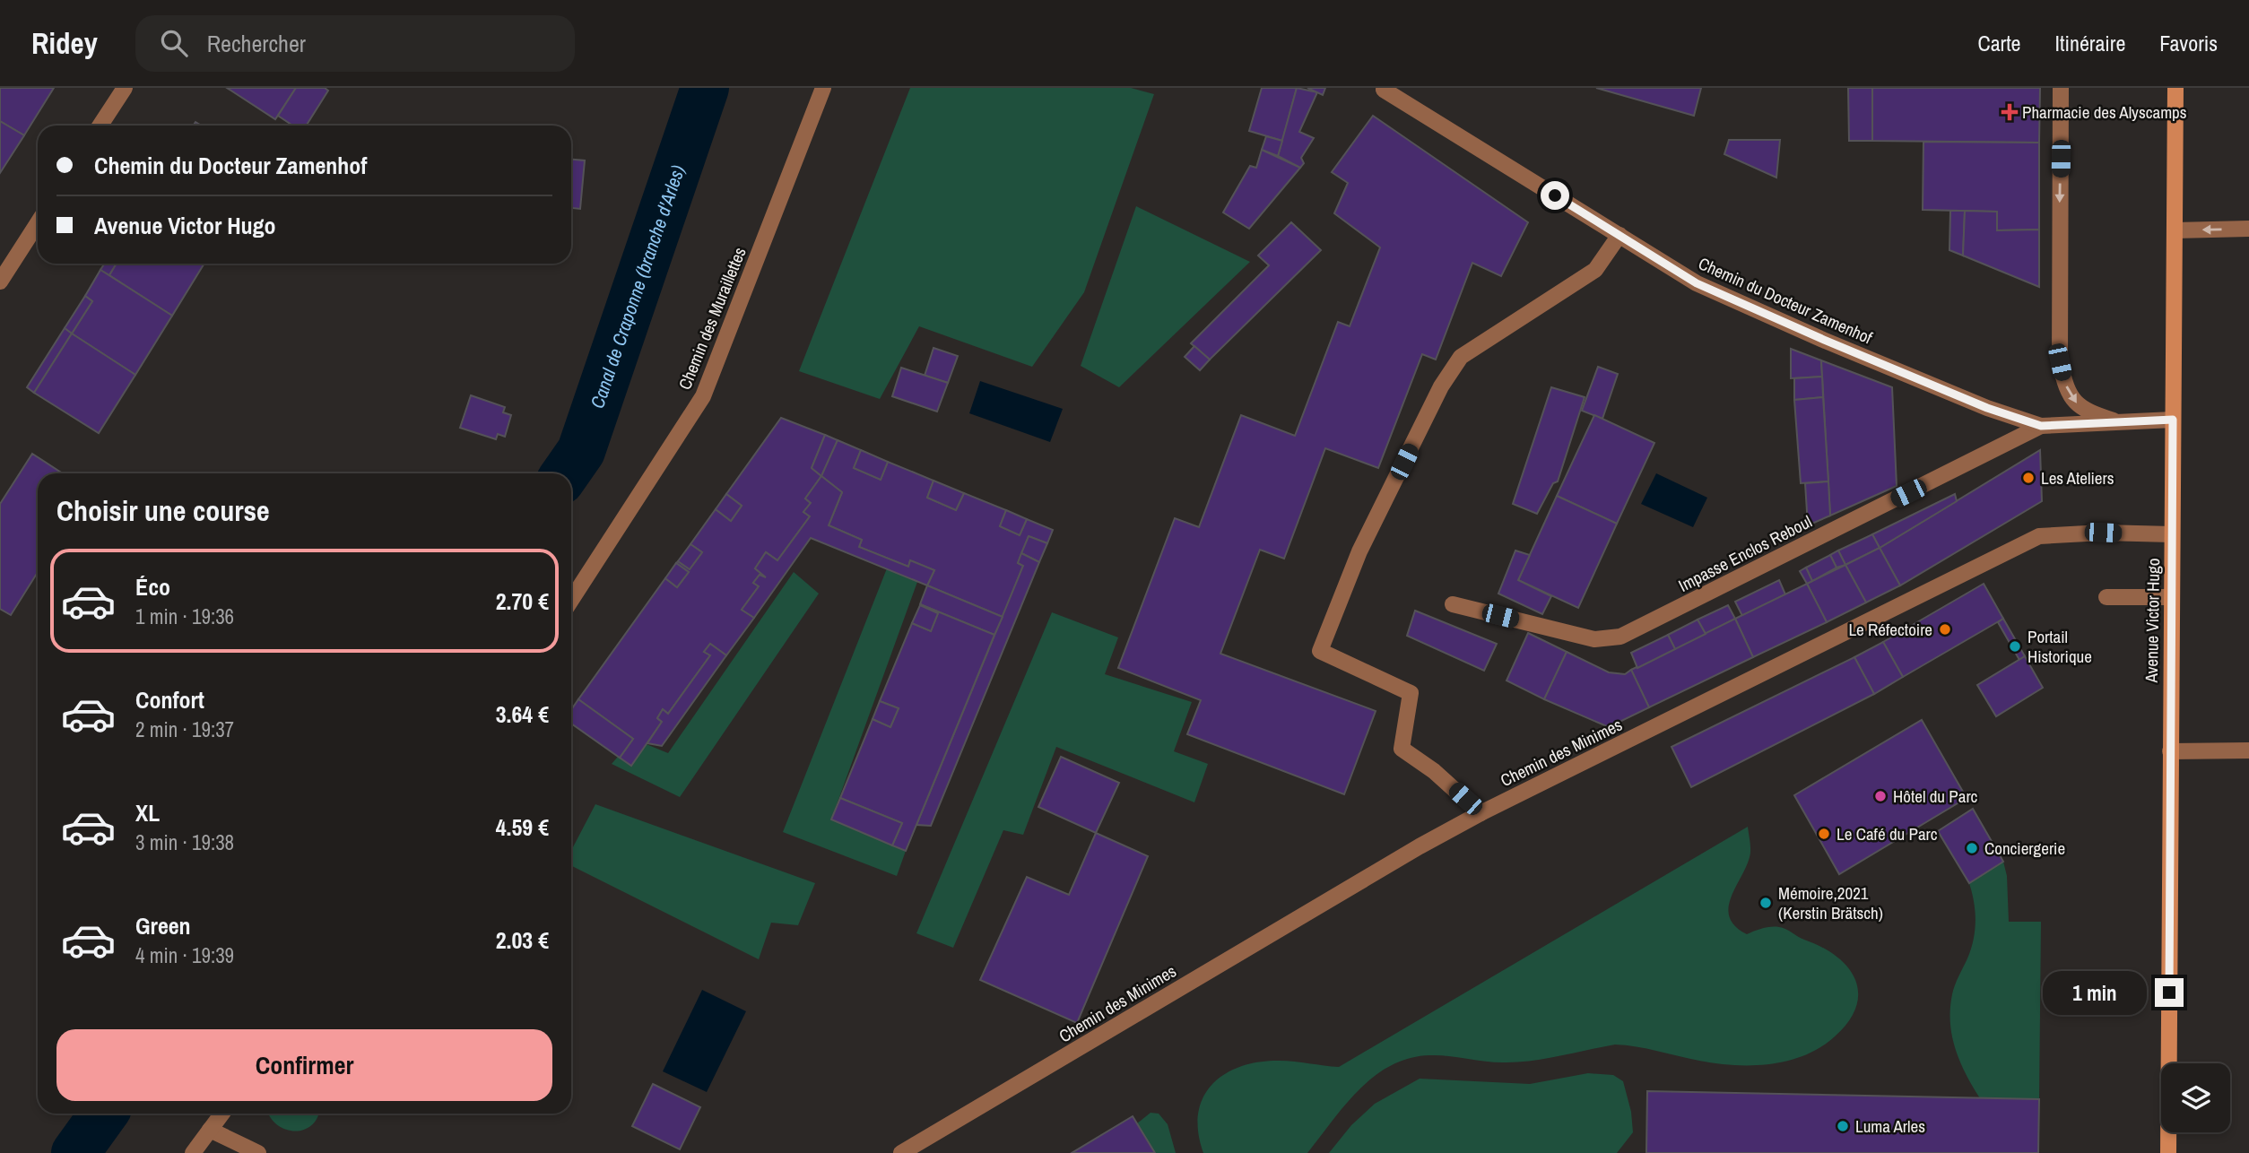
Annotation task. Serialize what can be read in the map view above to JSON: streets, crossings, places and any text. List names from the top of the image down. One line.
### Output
{"streets":{"main road":["Avenue Victor Hugo"],"street":["Chemin du Docteur Zamenhof","Chemin des Muraillettes","Impasse Enclos Reboul","Chemin des Minimes"]},"crossings":[["Chemin du Docteur Zamenhof","Impasse Enclos Reboul"],["Chemin du Docteur Zamenhof","Avenue Victor Hugo"],["Avenue Victor Hugo","Chemin des Minimes"]],"water":["Canal de Craponne (branche d'Arles)"],"places":{"health":["Pharmacie des Alyscamps"],"other":["Les Ateliers","Le Réfectoire","Portail Historique","Hôtel du Parc","Le Café du Parc","Conciergerie","Mémoire,2021 (Kerstin Brätsch)","Luma Arles"]},"page":{"header":"Ridey","search":"Rechercher","nav":["Carte","Itinéraire","Favoris"],"banner":["Chemin du Docteur Zamenhof","Avenue Victor Hugo"],"heading":"Choisir une course","list":[{"name":"Éco","note":"1 min · 19:36","value":"2.70 €"},{"name":"Confort","note":"2 min · 19:37","value":"3.64 €"},{"name":"XL","note":"3 min · 19:38","value":"4.59 €"},{"name":"Green","note":"4 min · 19:39","value":"2.03 €"}],"bubble":"1 min","buttons":"Confirmer"}}
